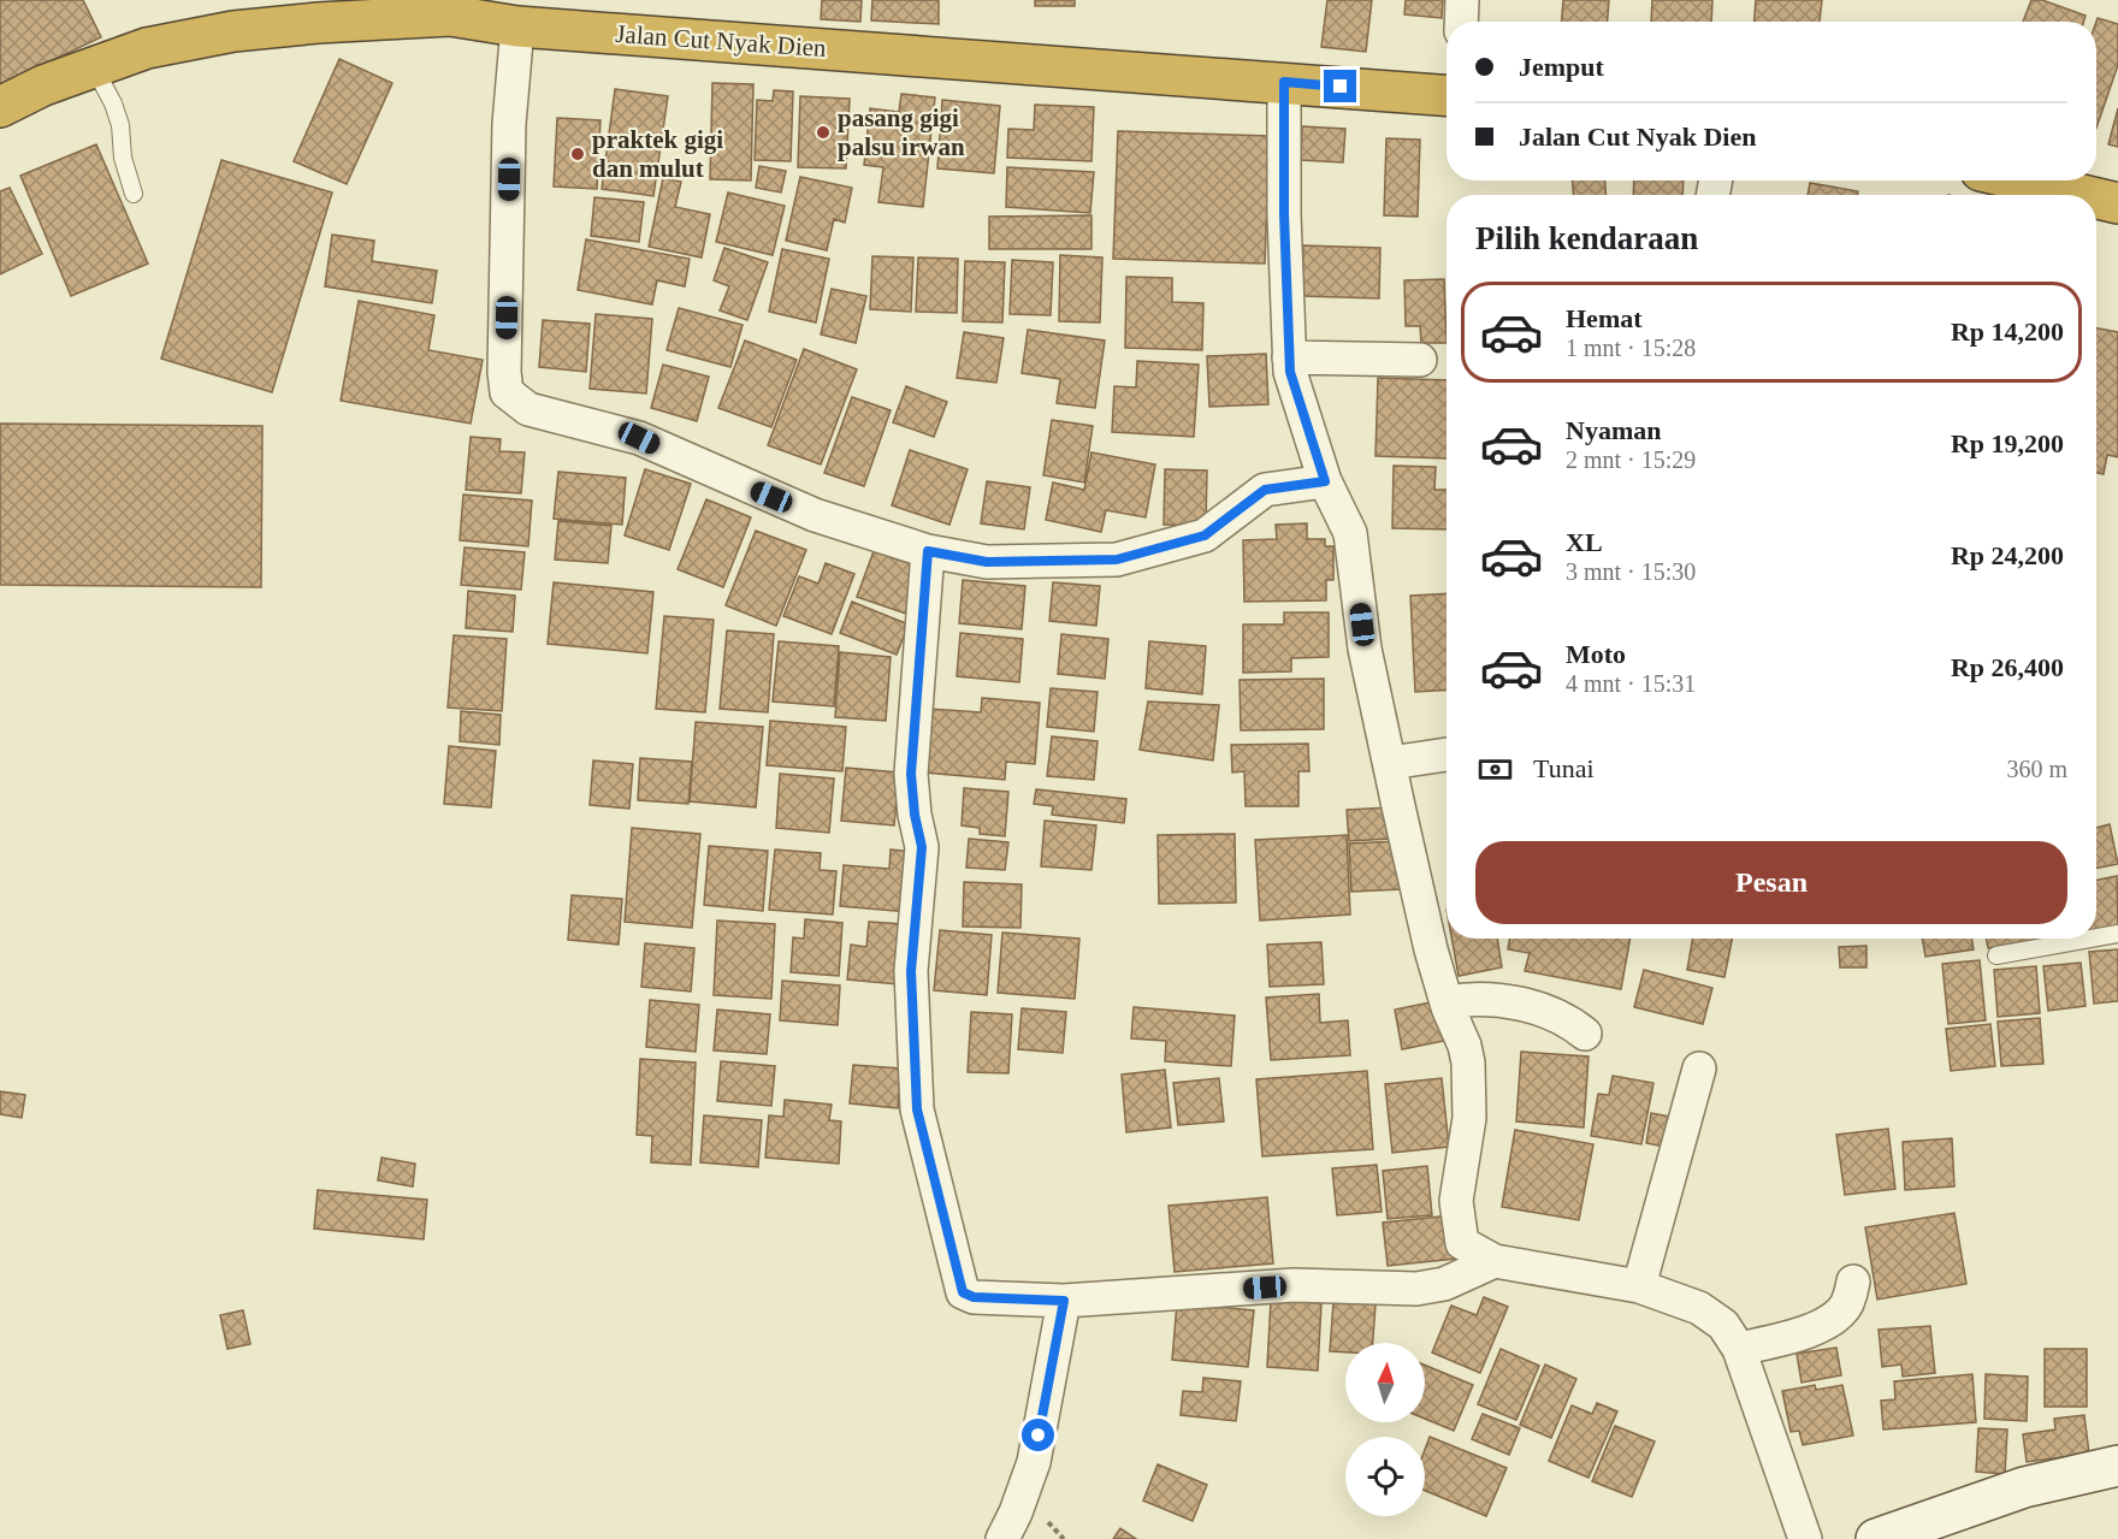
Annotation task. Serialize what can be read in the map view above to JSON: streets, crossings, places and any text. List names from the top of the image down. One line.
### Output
{"streets":{"highway":["Jalan Cut Nyak Dien"]},"places":["pasang gigi palsu irwan","praktek gigi dan mulut"],"north":"top","page":{"banner":["Jemput","Jalan Cut Nyak Dien"],"heading":"Pilih kendaraan","list":[{"name":"Hemat","note":"1 mnt · 15:28","value":"Rp 14,200"},{"name":"Nyaman","note":"2 mnt · 15:29","value":"Rp 19,200"},{"name":"XL","note":"3 mnt · 15:30","value":"Rp 24,200"},{"name":"Moto","note":"4 mnt · 15:31","value":"Rp 26,400"}],"pay":["Tunai","360 m"],"buttons":"Pesan"}}
